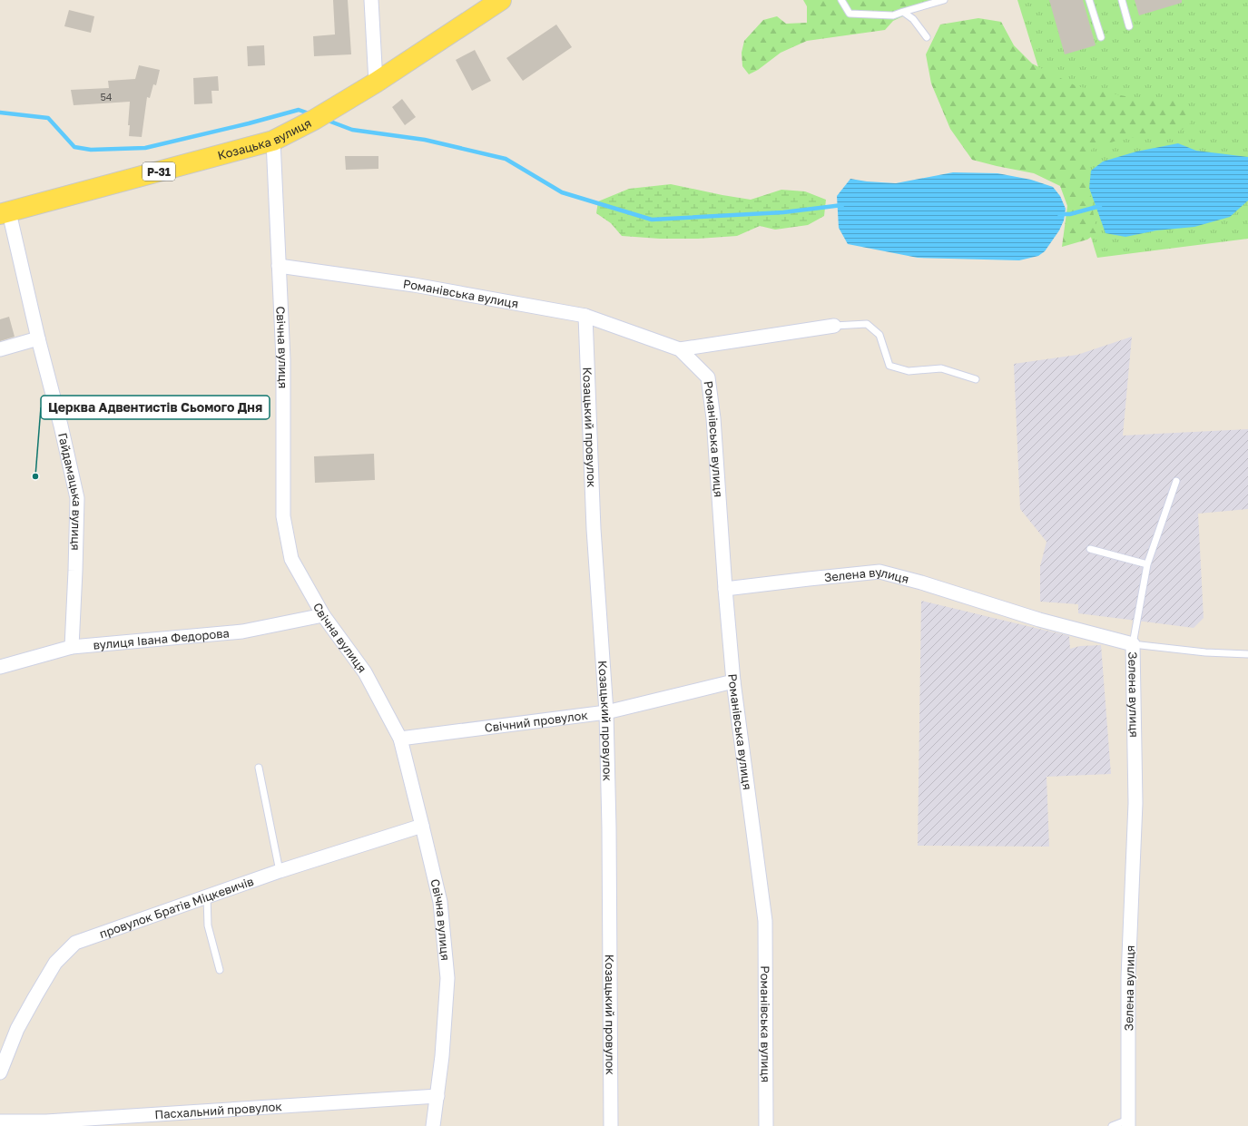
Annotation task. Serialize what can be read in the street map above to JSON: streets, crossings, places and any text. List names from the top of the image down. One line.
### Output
{"streets":{"main road":["Козацька вулиця","Р-31"],"street":["Романівська вулиця","Свічна вулиця","Козацький провулок","Гайдамацька вулиця","Зелена вулиця","вулиця Івана Федорова","Свічний провулок","провулок Братів Міцкевичів","Пасхальний провулок"]},"crossings":[["Козацька вулиця","Свічна вулиця"],["Козацька вулиця","Гайдамацька вулиця"],["Романівська вулиця","Свічна вулиця"],["Романівська вулиця","Козацький провулок"],["Романівська вулиця","Зелена вулиця"],["Романівська вулиця","Свічний провулок"],["Свічна вулиця","вулиця Івана Федорова"],["Свічна вулиця","Свічний провулок"],["Свічна вулиця","провулок Братів Міцкевичів"],["Свічна вулиця","Пасхальний провулок"],["Козацький провулок","Свічний провулок"],["Гайдамацька вулиця","вулиця Івана Федорова"]],"places":["Церква Адвентистiв Сьомого Дня"],"house_numbers":["54"]}
